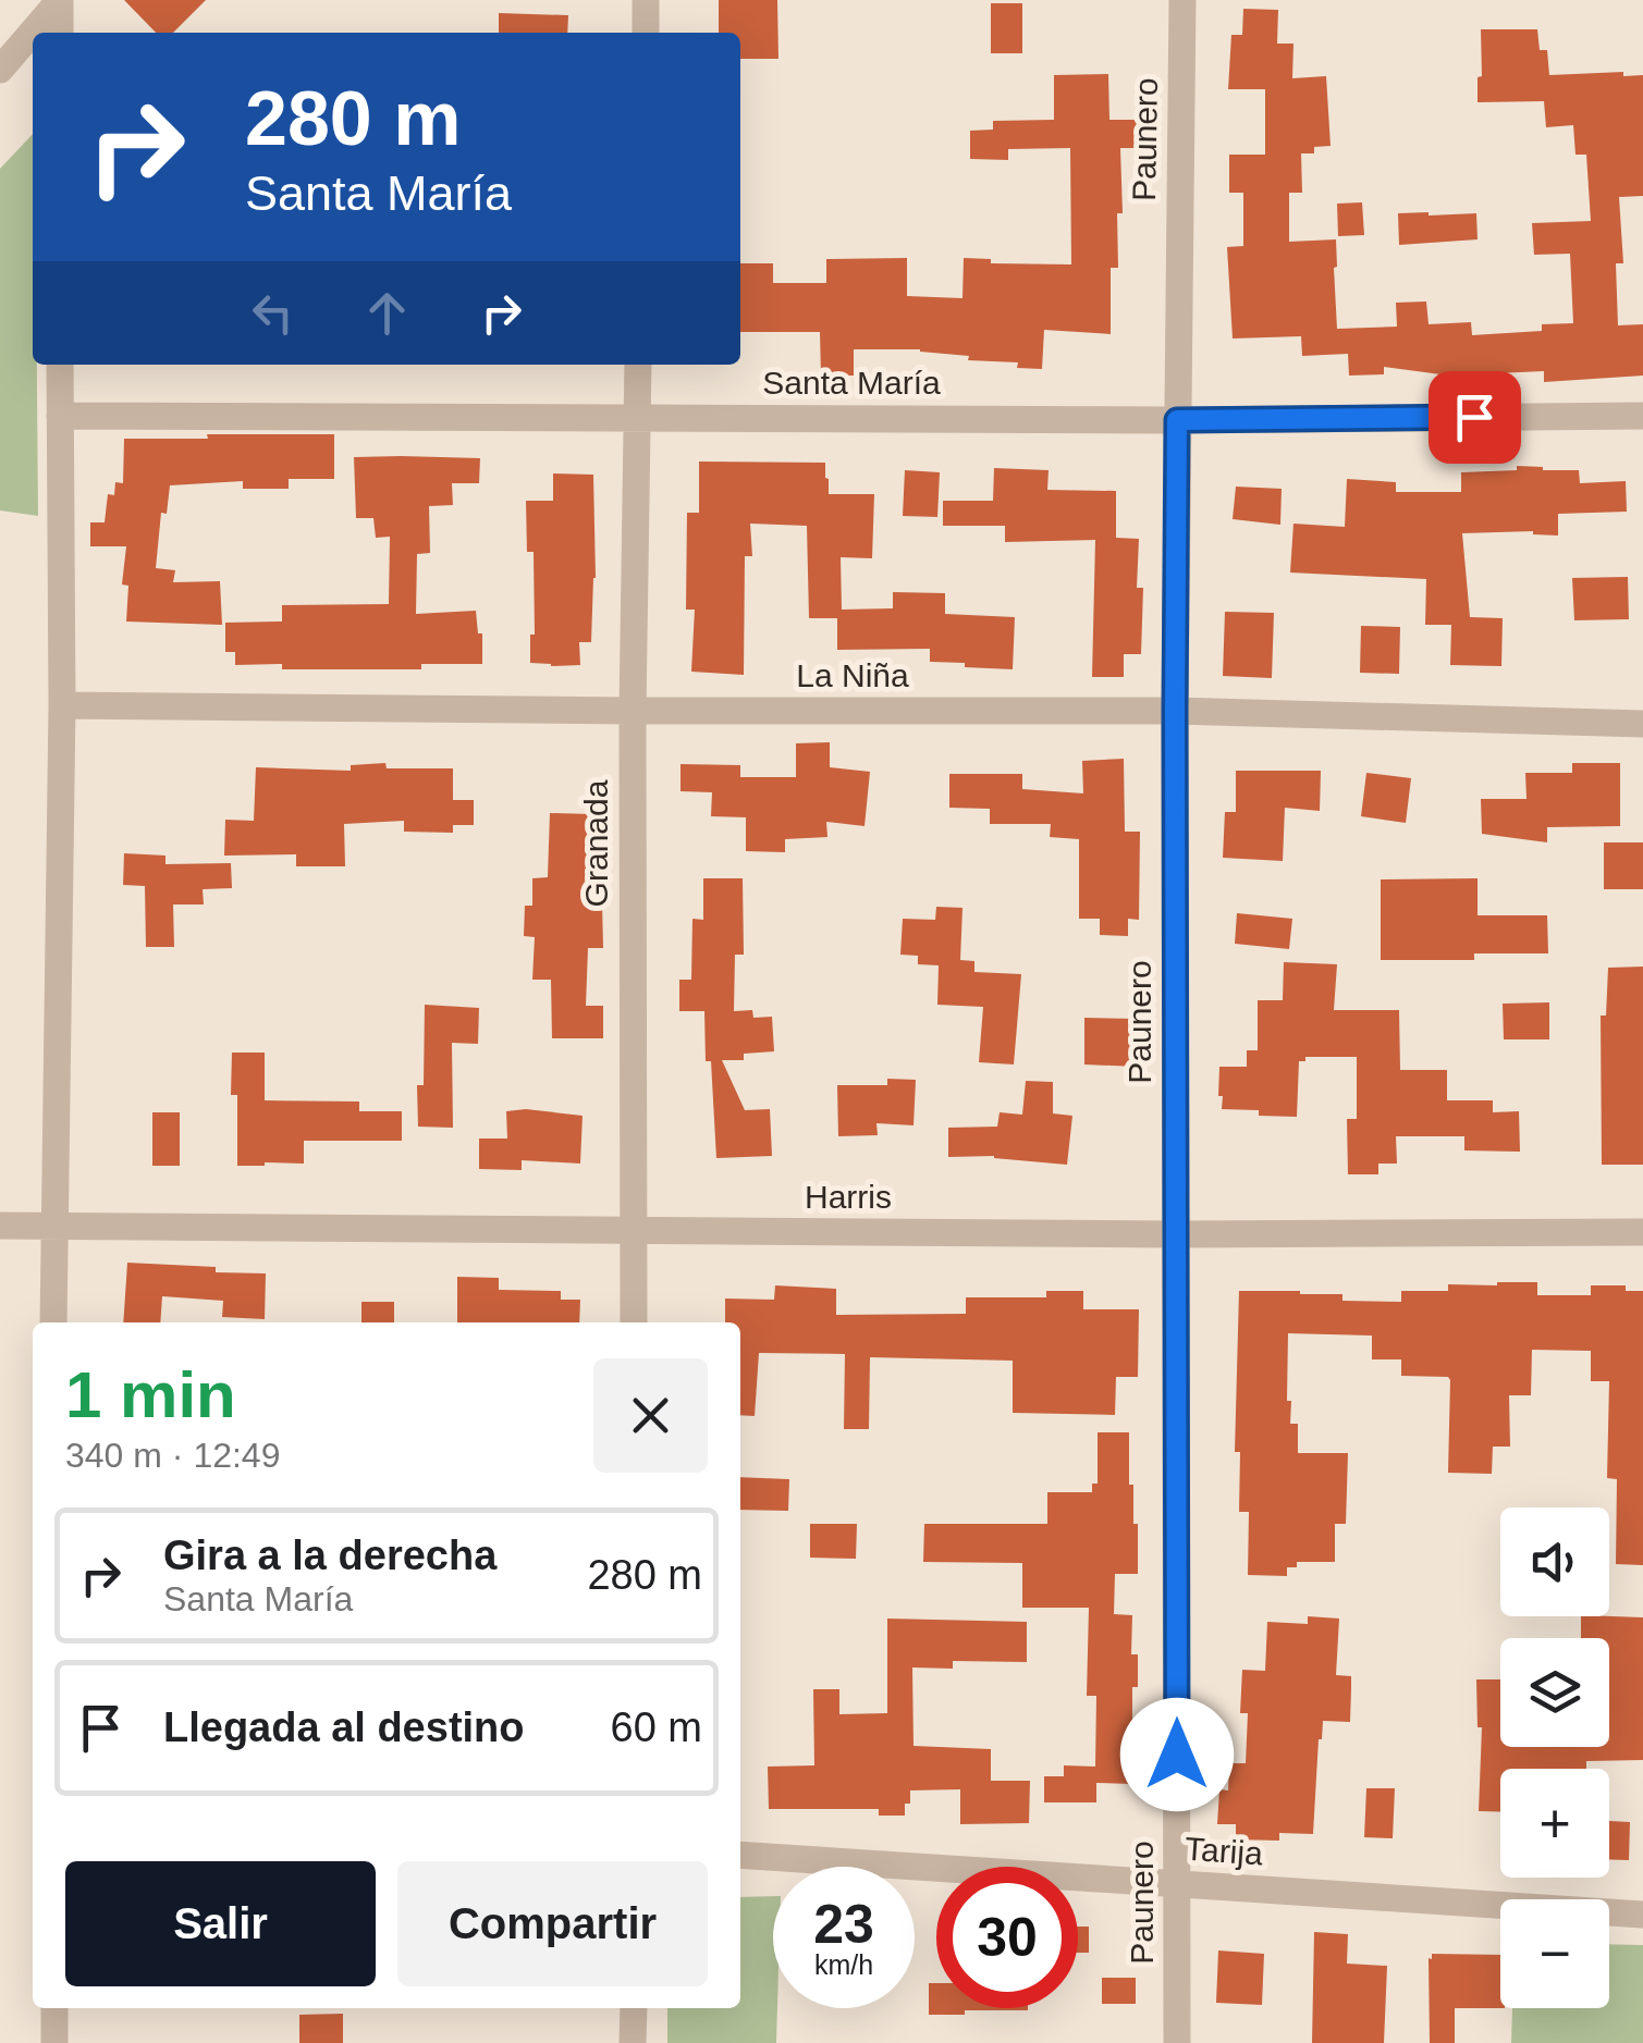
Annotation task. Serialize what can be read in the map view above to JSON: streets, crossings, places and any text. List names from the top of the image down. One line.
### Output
{"streets":{"street":["Paunero","Santa María","La Niña","Granada","Harris","Tarija"]},"crossings":[["Paunero","Santa María"],["Paunero","La Niña"],["Paunero","Harris"],["Paunero","Tarija"],["Santa María","Granada"],["La Niña","Granada"],["Granada","Harris"]],"page":{"turn":["280 m","Santa María"],"heading":["1 min","340 m · 12:49"],"map_buttons":["+","−"],"list":[{"name":"Gira a la derecha","note":"Santa María","value":"280 m"},{"name":"Llegada al destino","value":"60 m"}],"buttons":["Salir","Compartir"],"speed":"23 km/h","limit":"30"}}
